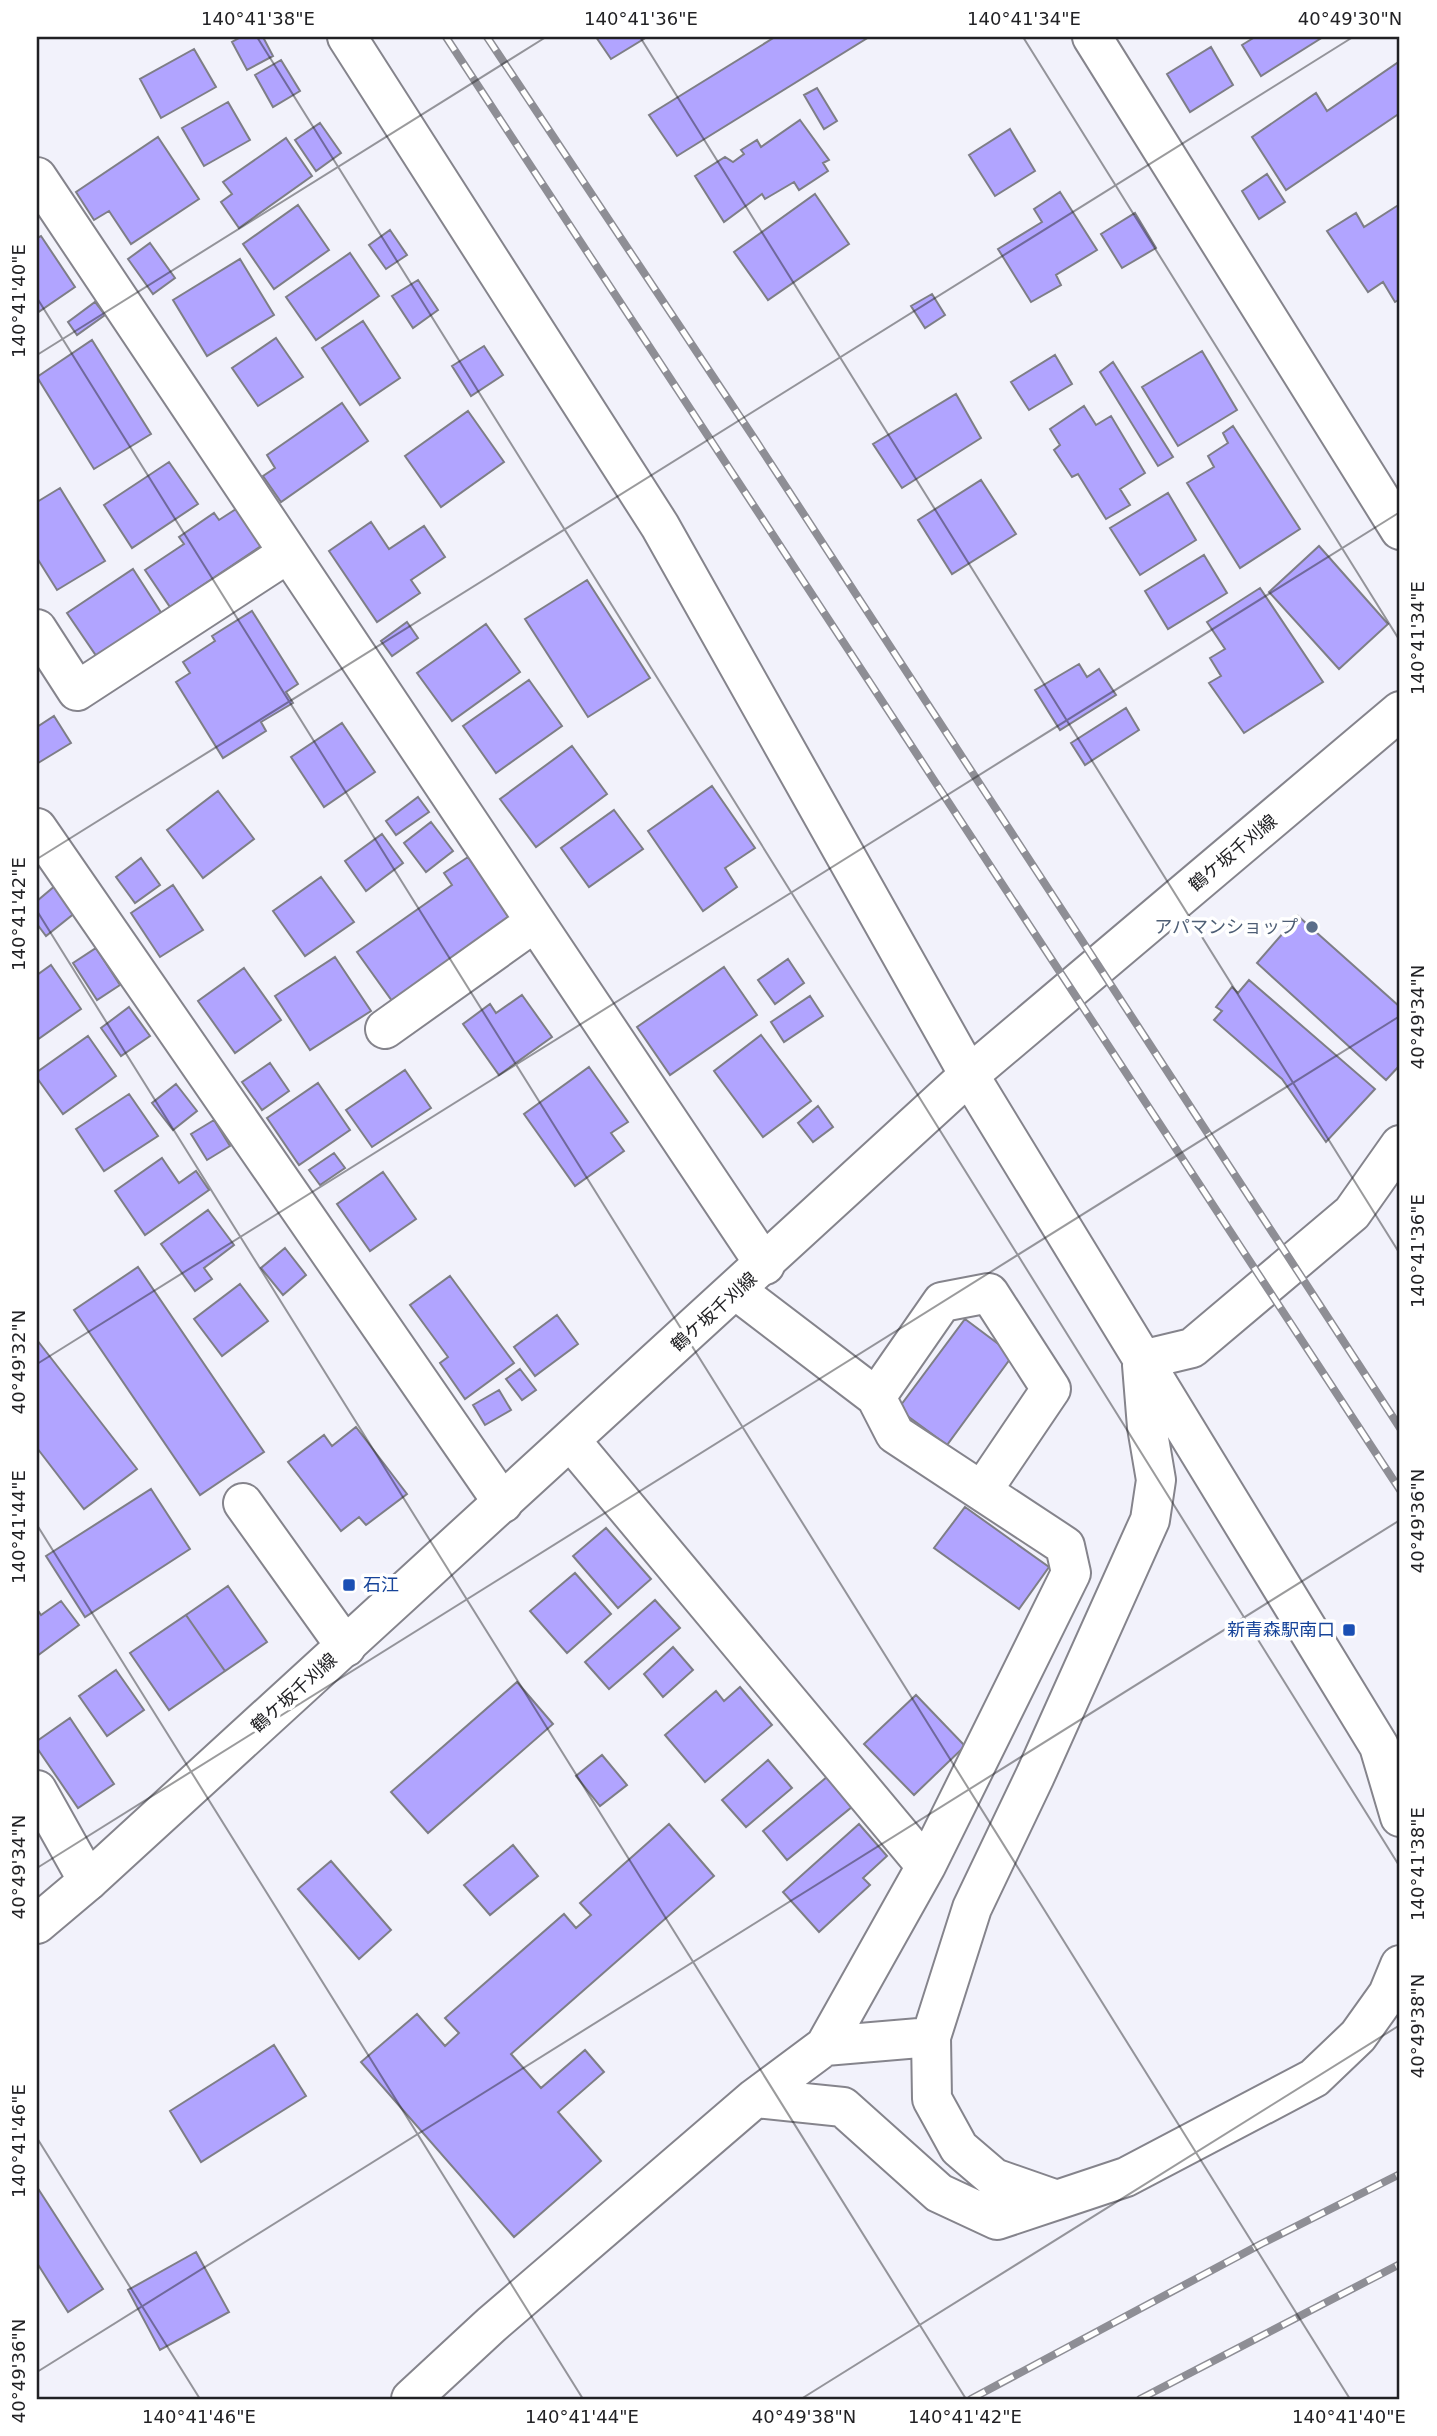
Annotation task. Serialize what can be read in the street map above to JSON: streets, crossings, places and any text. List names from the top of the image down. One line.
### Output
{"streets":{"street":["鶴ケ坂千刈線"]},"places":{"other":["アパマンショップ"],"transit":["石江","新青森駅南口"]},"coordinates":["140°41'38\"E","140°41'36\"E","140°41'34\"E","40°49'30\"N","140°41'40\"E","140°41'42\"E","40°49'34\"N","40°49'32\"N","40°49'36\"N","140°41'44\"E","40°49'38\"N","140°41'46\"E"]}
